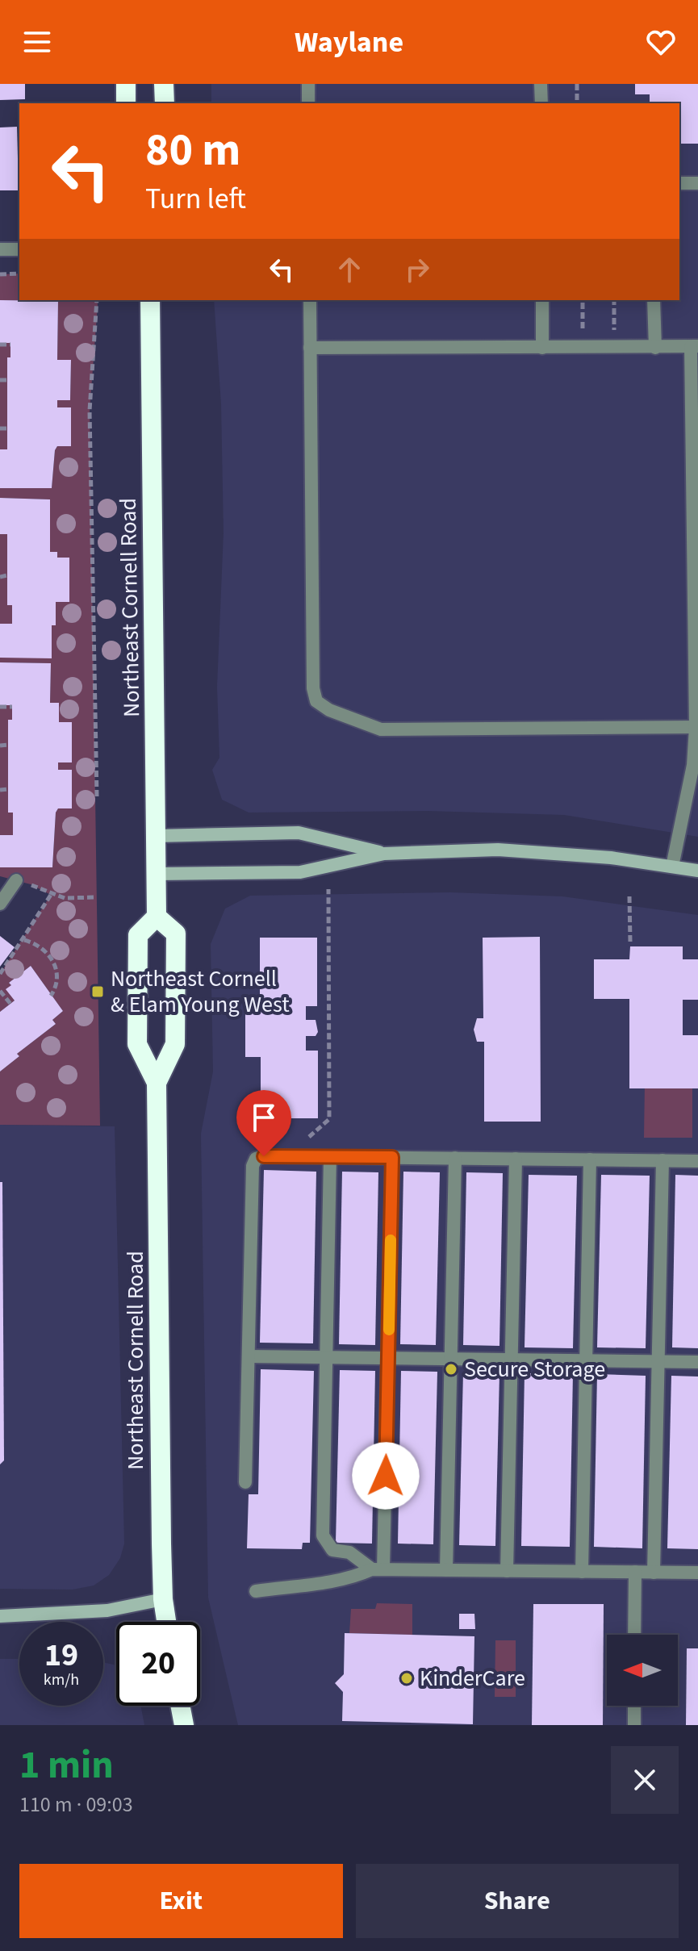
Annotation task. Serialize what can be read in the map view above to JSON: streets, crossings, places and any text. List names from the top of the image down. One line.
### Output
{"streets":{"highway":["Northeast Cornell Road"]},"places":{"transit":["Northeast Cornell & Elam Young West"],"other":["Secure Storage","KinderCare"]},"north":"left","page":{"header":"Waylane","turn":["80 m","Turn left"],"speed":"19 km/h","limit":"20","heading":["1 min","110 m · 09:03"],"buttons":["Exit","Share"]}}
